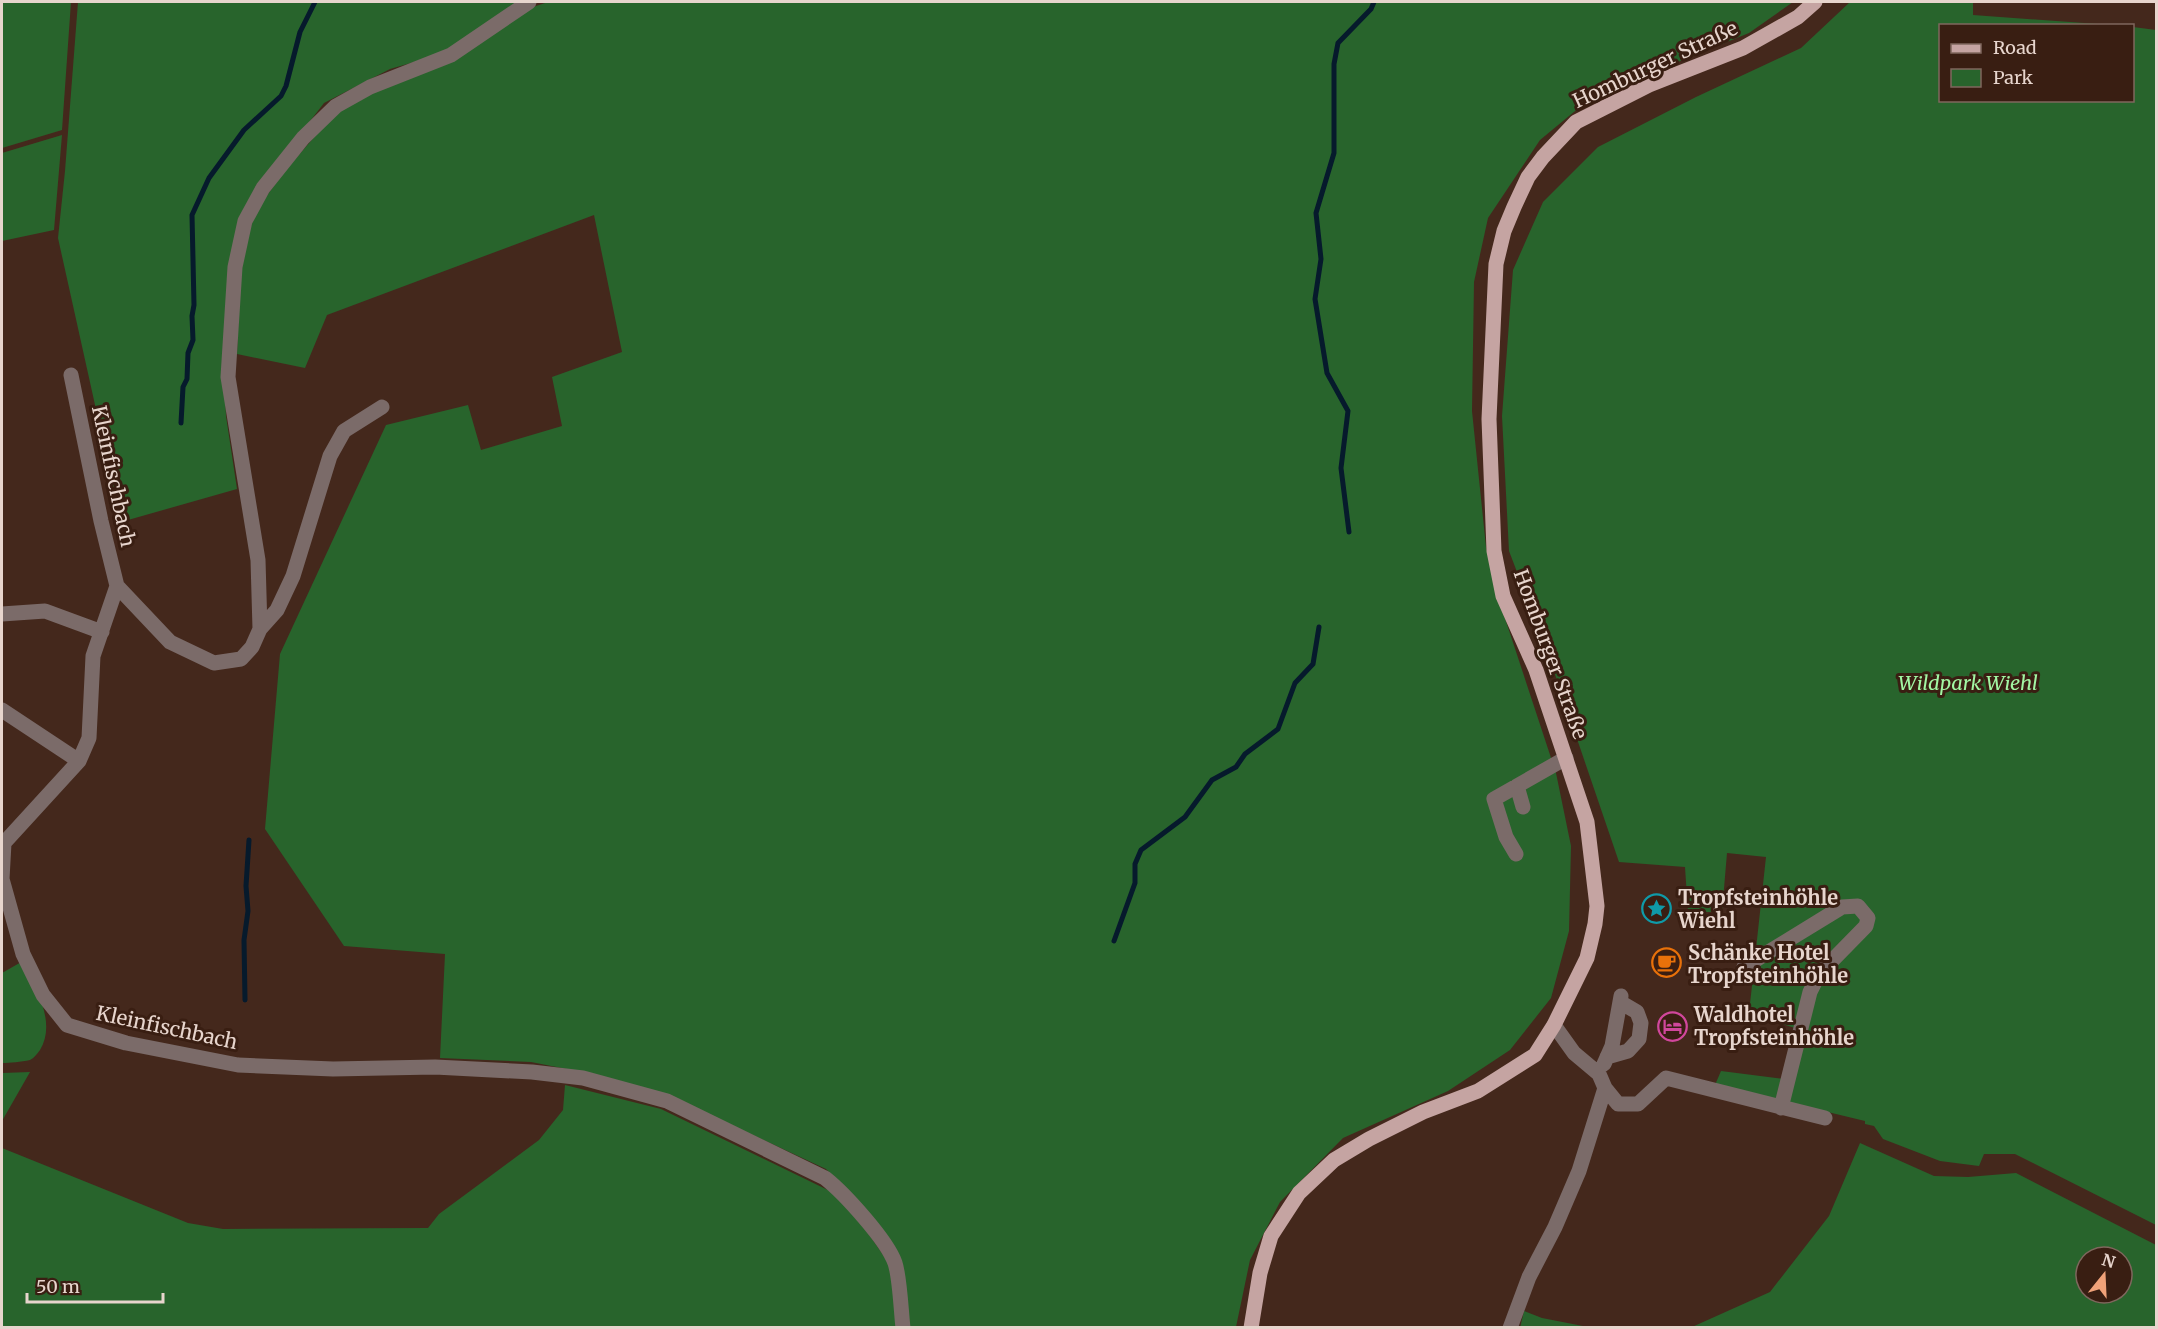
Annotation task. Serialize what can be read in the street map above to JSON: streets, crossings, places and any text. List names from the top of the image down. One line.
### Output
{"streets":{"main road":["Homburger Straße"],"street":["Kleinfischbach"]},"parks":["Wildpark Wiehl"],"places":{"place":["Tropfsteinhöhle Wiehl"],"cafe":["Schänke Hotel Tropfsteinhöhle"],"hotel":["Waldhotel Tropfsteinhöhle"]},"legend":["Road","Park"],"scale_bar":"50 m","north":"top"}
